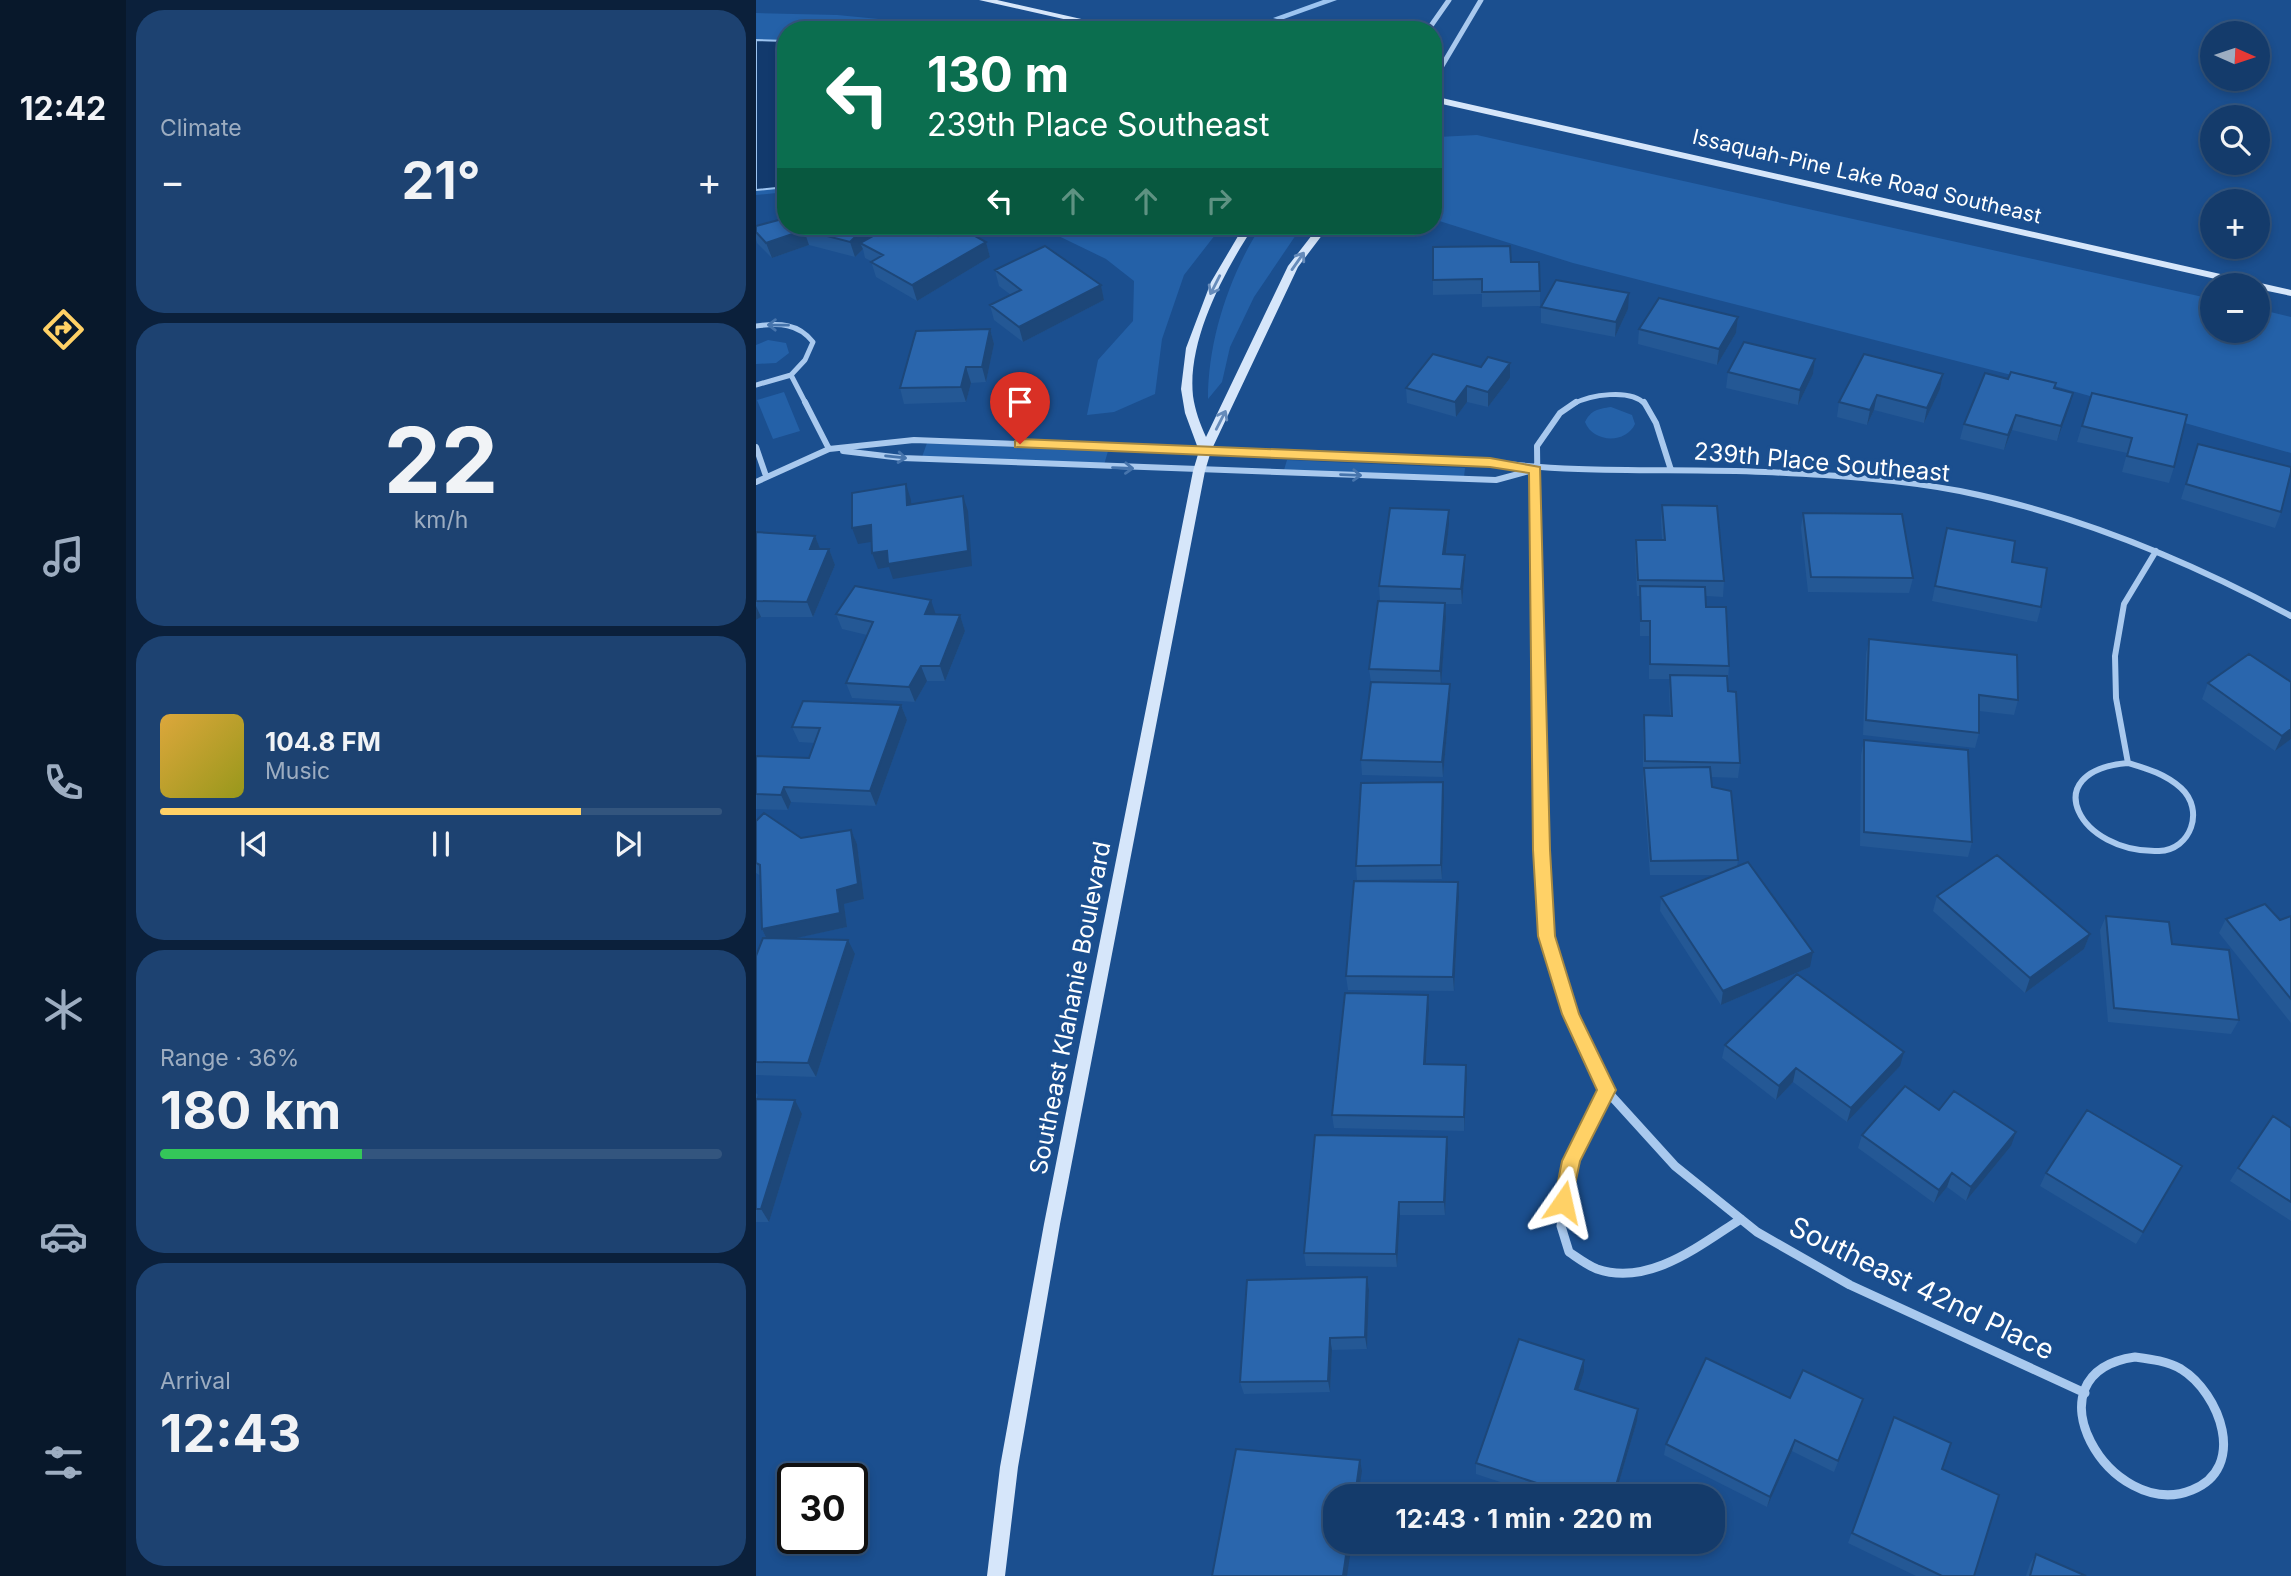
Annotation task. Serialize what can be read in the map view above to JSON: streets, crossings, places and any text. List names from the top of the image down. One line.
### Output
{"streets":{"street":["Issaquah-Pine Lake Road Southeast","239th Place Southeast","Southeast Klahanie Boulevard","Southeast 42nd Place"]},"crossings":[["239th Place Southeast","Southeast Klahanie Boulevard"],["239th Place Southeast","Southeast 42nd Place"]],"north":"right","page":{"tabs":"12:42","tile":["Climate",["22","km/h"],["Range · 36%","180 km"],["Arrival","12:43"]],"map_buttons":["+","−"],"turn":["130 m","239th Place Southeast"],"heat":["−","21°","+"],"song":["104.8 FM","Music"],"limit":"30","trip":"12:43 · 1 min · 220 m"}}
